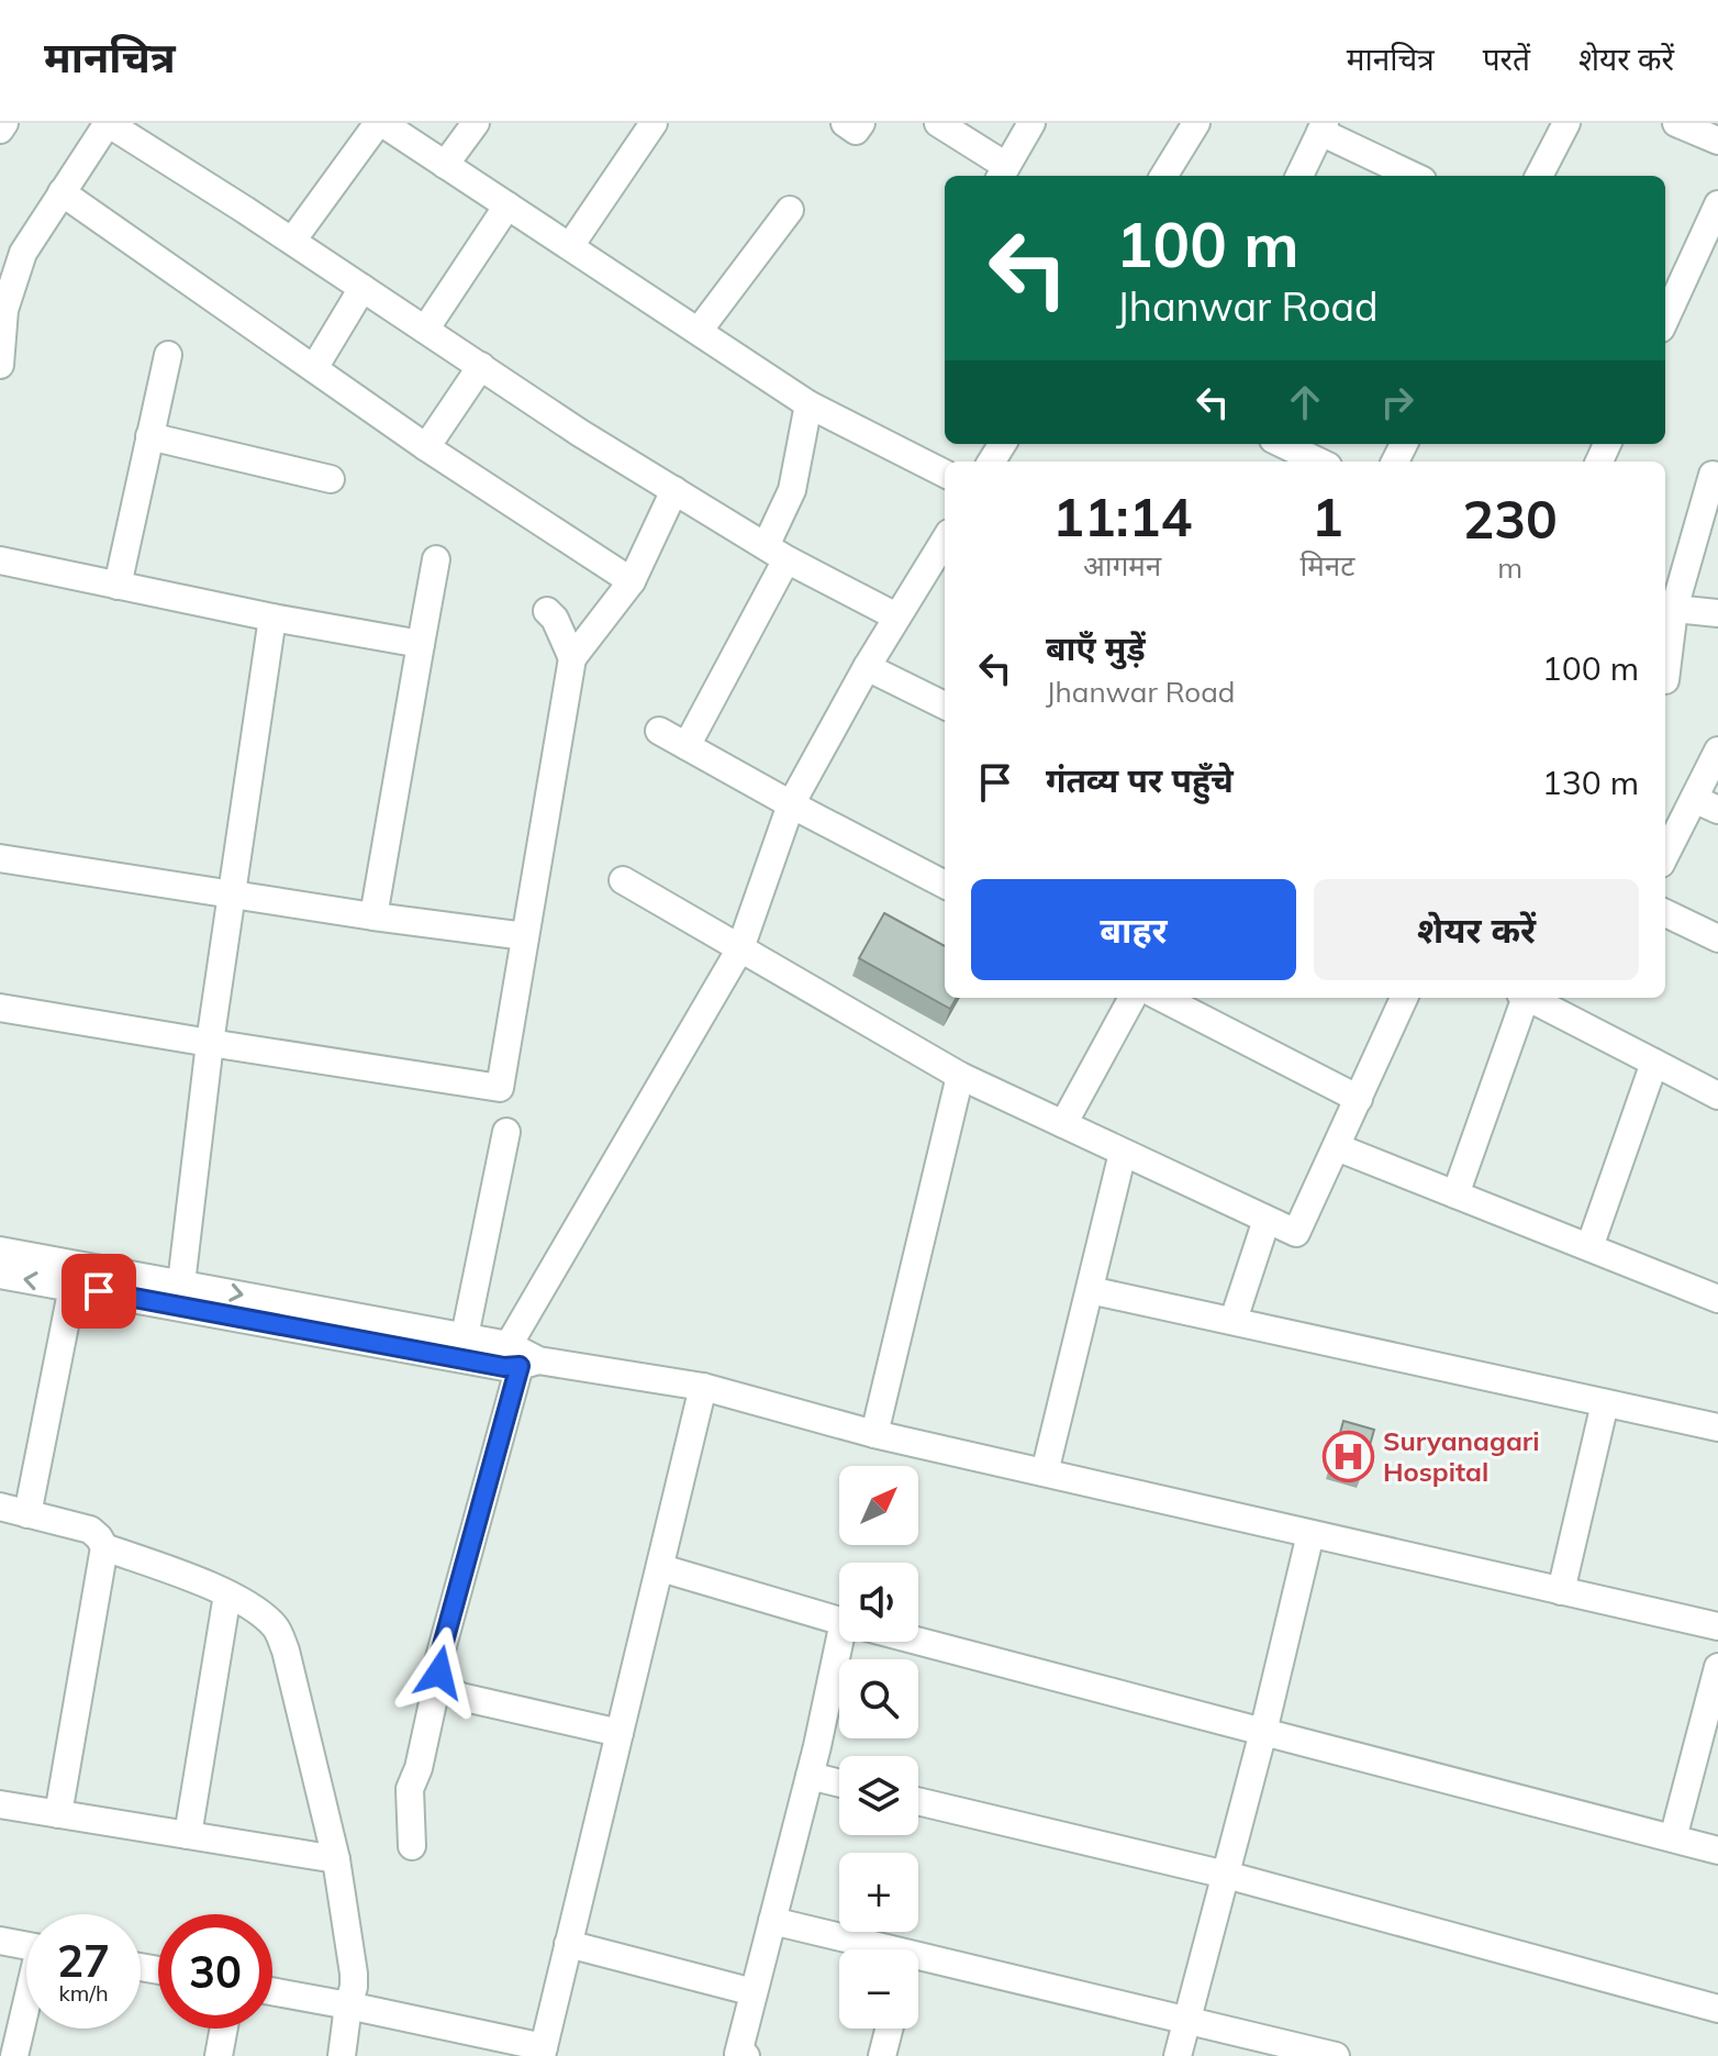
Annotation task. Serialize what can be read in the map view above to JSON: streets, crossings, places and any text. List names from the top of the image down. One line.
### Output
{"places":{"hospital":["Suryanagari Hospital"]},"north":"top right","page":{"header":"मानचित्र","nav":["मानचित्र","परतें","शेयर करें"],"turn":["100 m","Jhanwar Road"],"eta":["11:14","आगमन","1","मिनट","230","m"],"list":[{"name":"बाएँ मुड़ें","note":"Jhanwar Road","value":"100 m"},{"name":"गंतव्य पर पहुँचे","value":"130 m"}],"buttons":["बाहर","शेयर करें"],"map_buttons":["+","−"],"speed":"27 km/h","limit":"30"}}
